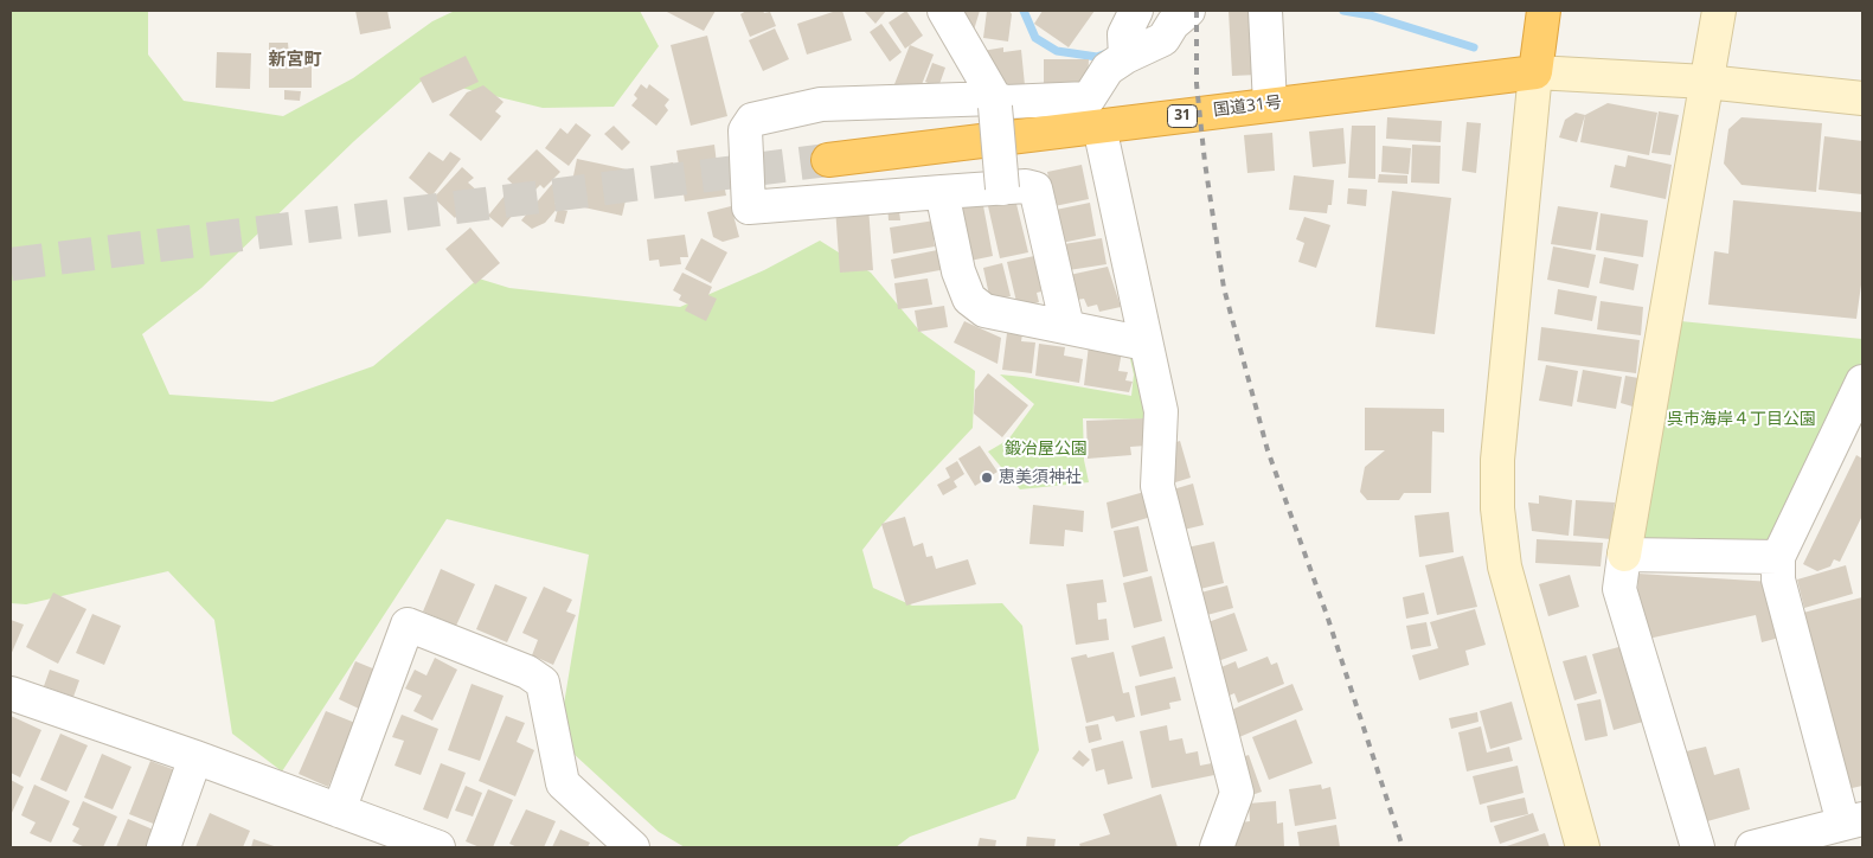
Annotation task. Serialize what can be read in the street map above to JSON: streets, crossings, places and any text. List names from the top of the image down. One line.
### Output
{"streets":{"highway":["国道31号","31"]},"districts":["新宮町"],"parks":["呉市海岸４丁目公園","鍛冶屋公園"],"places":["恵美須神社"]}
